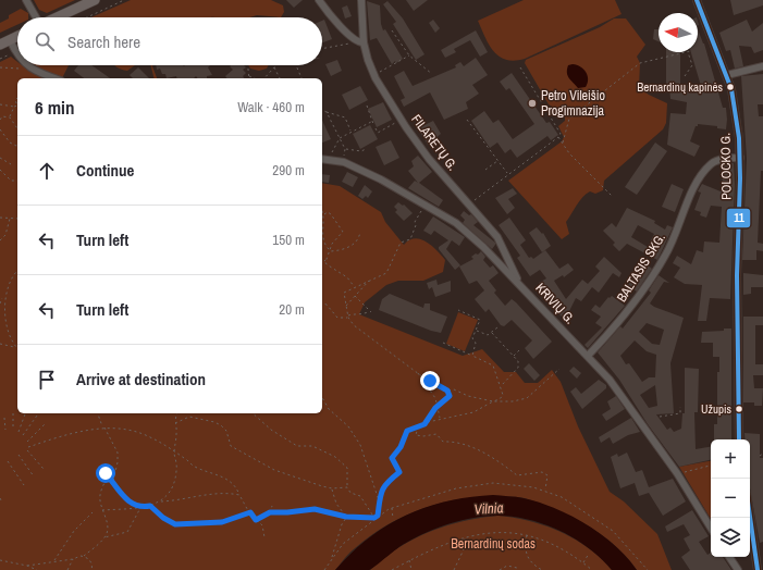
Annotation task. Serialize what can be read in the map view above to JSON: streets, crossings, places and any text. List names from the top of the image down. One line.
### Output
{"streets":{"street":["FILARETŲ G.","POLOCKO G.","BALTASIS SKG.","KRIVIŲ G."]},"crossings":[["FILARETŲ G.","KRIVIŲ G."],["POLOCKO G.","BALTASIS SKG."],["BALTASIS SKG.","KRIVIŲ G."]],"water":["Vilnia"],"parks":["Bernardinų sodas"],"places":["Bernardinų kapinės","Petro Vileišio Progimnazija","Užupis"],"lines":["transit line 11"],"north":"left","page":{"search":"Search here","heading":["6 min","Walk · 460 m"],"list":[["Continue","290 m"],["Turn left","150 m"],["Turn left","20 m"],"Arrive at destination"],"map_buttons":["+","−"]}}
